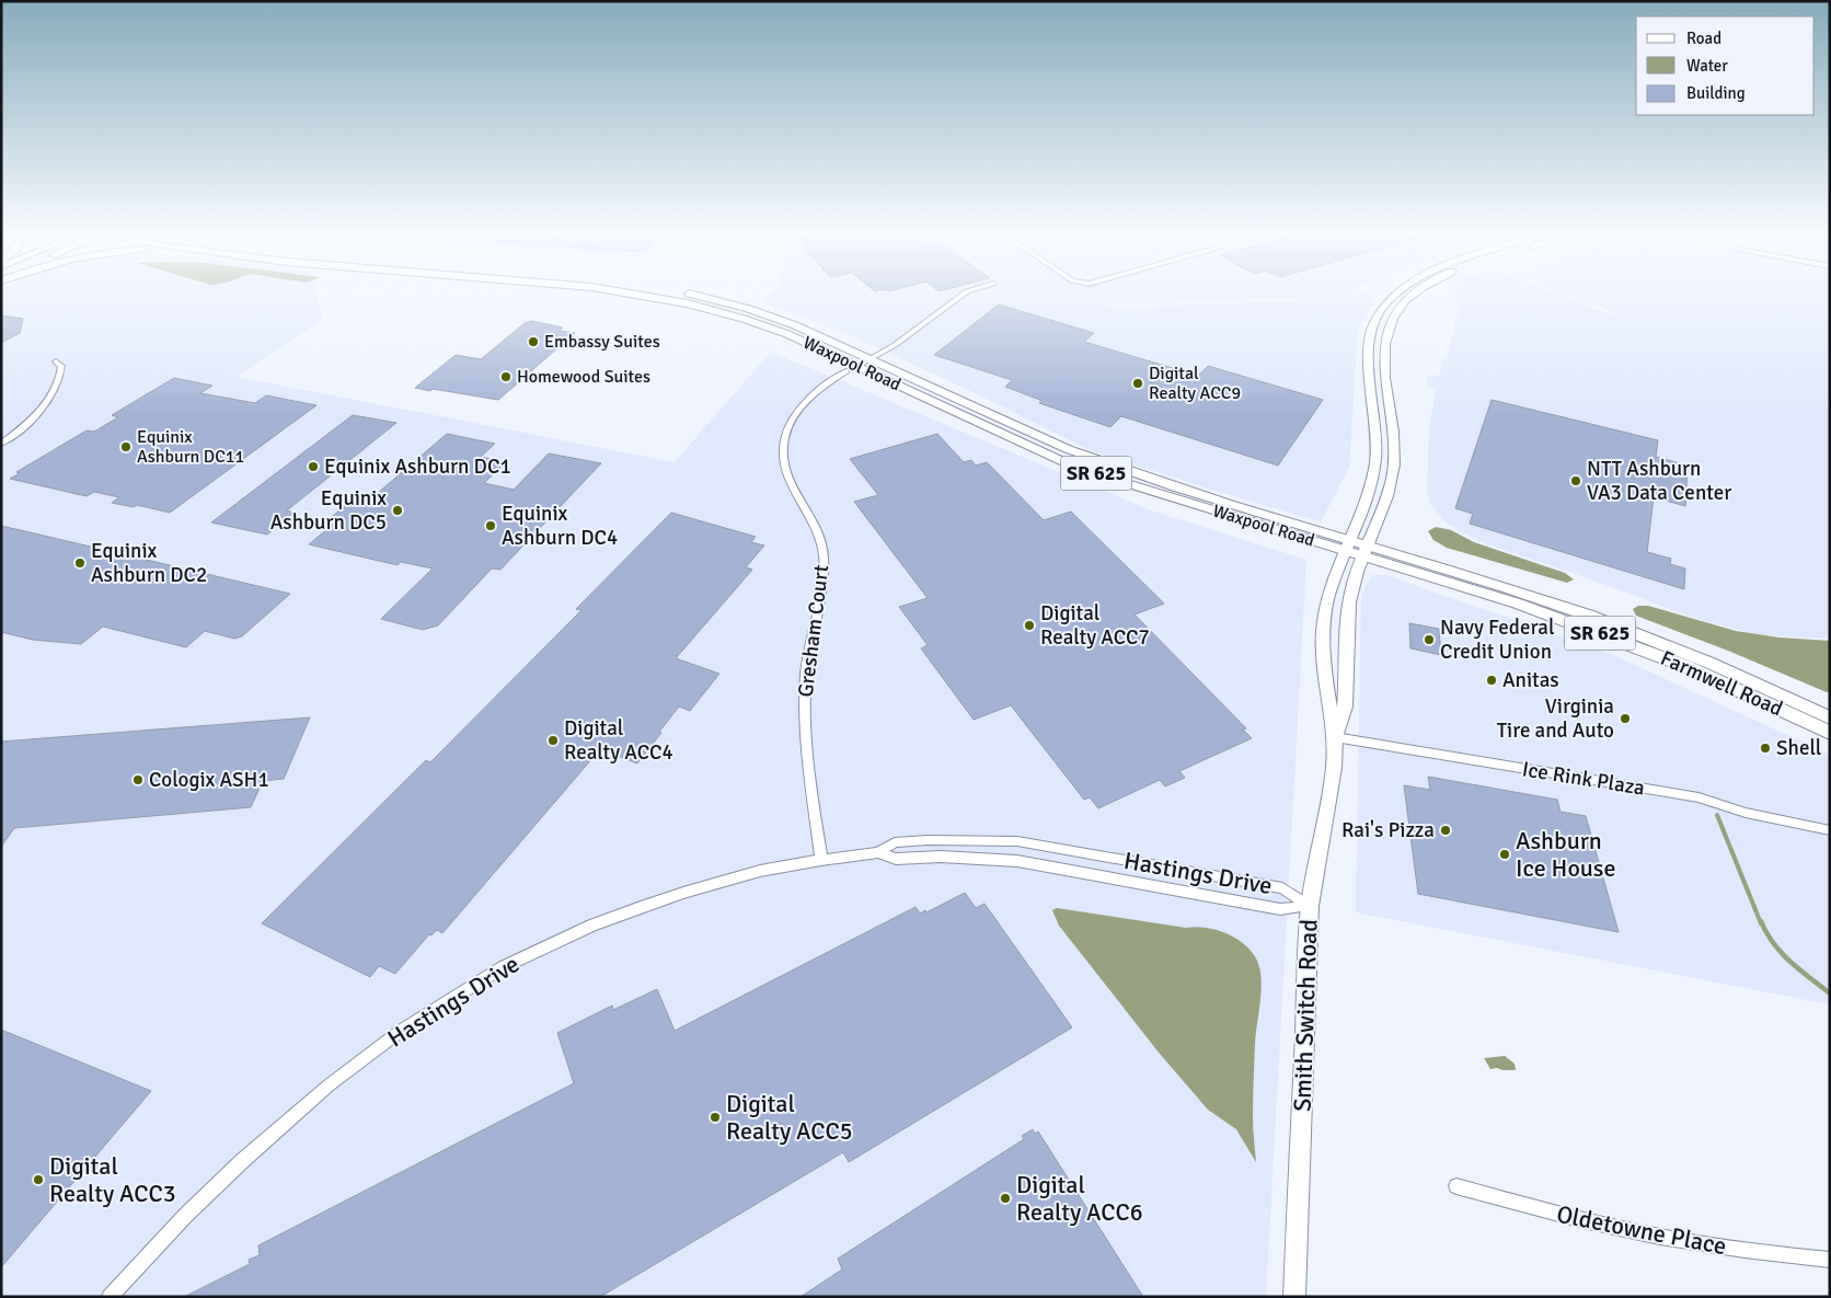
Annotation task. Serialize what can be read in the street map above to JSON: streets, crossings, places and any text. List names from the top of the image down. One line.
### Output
{"streets":{"main road":["Waxpool Road","SR 625","Farmwell Road","Smith Switch Road"],"street":["Gresham Court","Ice Rink Plaza","Hastings Drive","Oldetowne Place"]},"crossings":[["Waxpool Road","Gresham Court"],["Waxpool Road","Farmwell Road"],["Waxpool Road","Smith Switch Road"],["Gresham Court","Hastings Drive"],["Farmwell Road","Smith Switch Road"],["Ice Rink Plaza","Smith Switch Road"],["Hastings Drive","Smith Switch Road"]],"places":["Embassy Suites","Homewood Suites","Digital Realty ACC9","Equinix Ashburn DC11","Equinix Ashburn DC1","NTT Ashburn VA3 Data Center","Equinix Ashburn DC5","Equinix Ashburn DC4","Equinix Ashburn DC2","Digital Realty ACC7","Navy Federal Credit Union","Anitas","Virginia Tire and Auto","Digital Realty ACC4","Shell","Cologix ASH1","Rai's Pizza","Ashburn Ice House","Digital Realty ACC5","Digital Realty ACC3","Digital Realty ACC6"],"legend":["Road","Water","Building"]}
